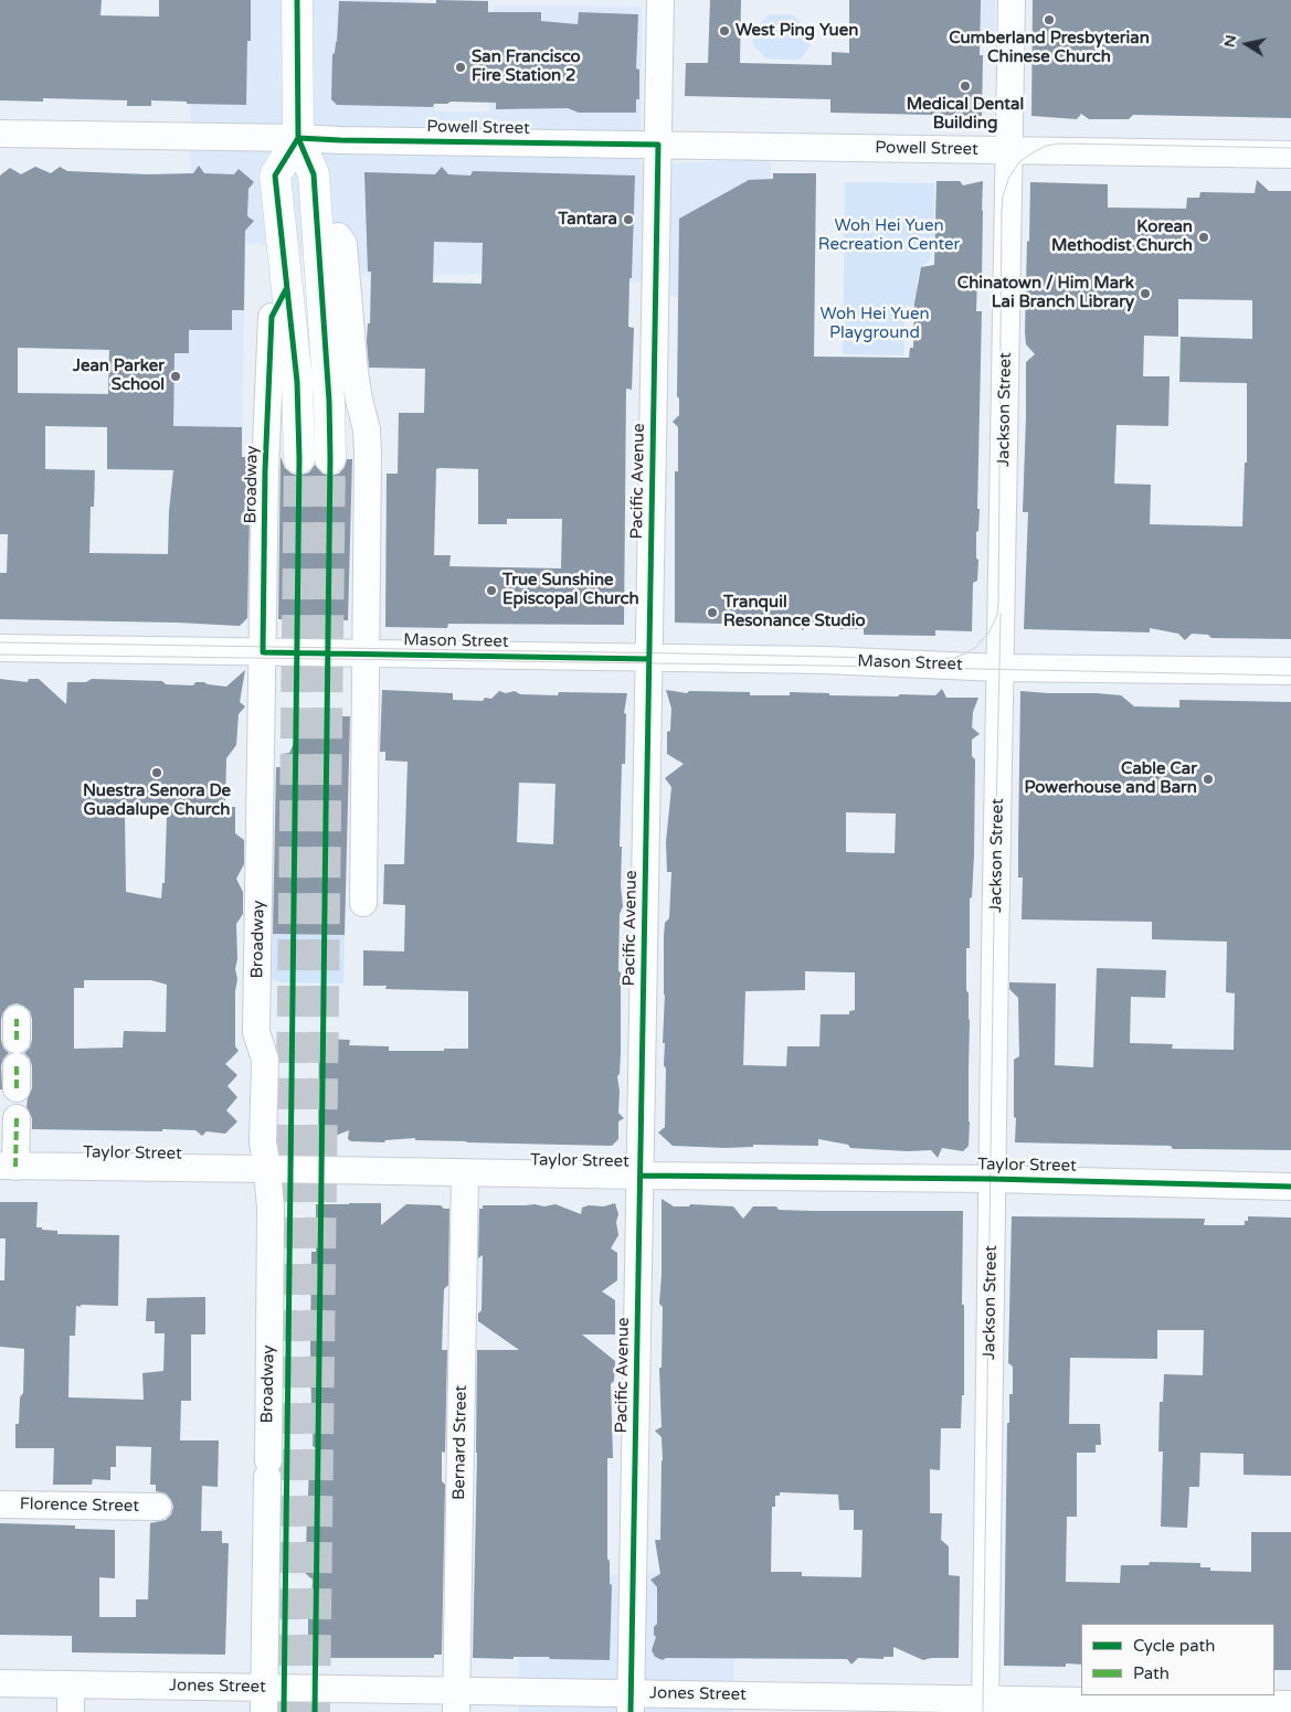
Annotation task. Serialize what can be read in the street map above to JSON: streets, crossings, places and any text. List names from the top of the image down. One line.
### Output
{"streets":{"street":["Powell Street","Jackson Street","Pacific Avenue","Broadway","Mason Street","Taylor Street","Bernard Street","Florence Street","Jones Street"]},"crossings":[["Powell Street","Jackson Street"],["Powell Street","Pacific Avenue"],["Jackson Street","Mason Street"],["Jackson Street","Taylor Street"],["Jackson Street","Jones Street"],["Pacific Avenue","Mason Street"],["Pacific Avenue","Taylor Street"],["Pacific Avenue","Jones Street"],["Broadway","Mason Street"],["Broadway","Taylor Street"],["Broadway","Jones Street"],["Taylor Street","Bernard Street"],["Bernard Street","Jones Street"]],"parks":["Woh Hei Yuen Recreation Center","Woh Hei Yuen Playground"],"places":["Cumberland Presbyterian Chinese Church","West Ping Yuen","San Francisco Fire Station 2","Medical Dental Building","Tantara","Korean Methodist Church","Chinatown / Him Mark Lai Branch Library","Jean Parker School","True Sunshine Episcopal Church","Tranquil Resonance Studio","Nuestra Senora De Guadalupe Church","Cable Car Powerhouse and Barn"],"legend":["Cycle path","Path"],"north":"left"}
